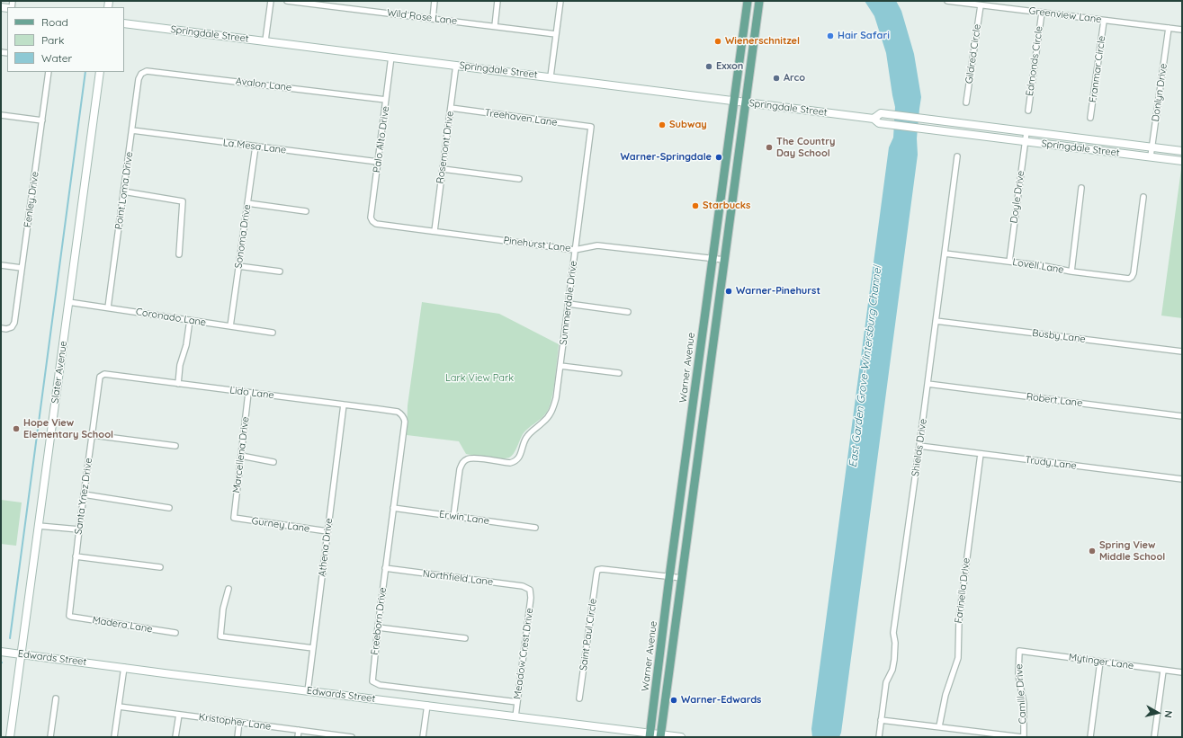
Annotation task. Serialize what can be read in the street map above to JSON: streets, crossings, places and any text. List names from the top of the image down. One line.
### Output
{"streets":{"main road":["Springdale Street","Warner Avenue","Slater Avenue","Edwards Street"],"street":["Greenview Lane","Wild Rose Lane","Gildred Circle","Edmonds Circle","Franmar Circle","Avalon Lane","Donlyn Drive","Treehaven Lane","Palo Alto Drive","La Mesa Lane","Rosemont Drive","Point Loma Drive","Doyle Drive","Fenley Drive","Sonoma Drive","Pinehurst Lane","Lovell Lane","Summerdale Drive","Coronado Lane","Busby Lane","Lido Lane","Robert Lane","Shields Drive","Marcellena Drive","Trudy Lane","Santa Ynez Drive","Erwin Lane","Gurney Lane","Athena Drive","Northfield Lane","Farinella Drive","Freeborn Drive","Madera Lane","Saint Paul Circle","Meadow Crest Drive","Mytinger Lane","Camille Drive","Kristopher Lane"]},"crossings":[["Greenview Lane","Gildred Circle"],["Greenview Lane","Edmonds Circle"],["Greenview Lane","Franmar Circle"],["Greenview Lane","Donlyn Drive"],["Springdale Street","Donlyn Drive"],["Springdale Street","Palo Alto Drive"],["Springdale Street","Rosemont Drive"],["Springdale Street","Doyle Drive"],["Springdale Street","Warner Avenue"],["Avalon Lane","Palo Alto Drive"],["Avalon Lane","Point Loma Drive"],["Treehaven Lane","Rosemont Drive"],["Treehaven Lane","Summerdale Drive"],["Palo Alto Drive","La Mesa Lane"],["Palo Alto Drive","Pinehurst Lane"],["La Mesa Lane","Point Loma Drive"],["La Mesa Lane","Sonoma Drive"],["Rosemont Drive","Pinehurst Lane"],["Point Loma Drive","Coronado Lane"],["Doyle Drive","Lovell Lane"],["Sonoma Drive","Coronado Lane"],["Pinehurst Lane","Summerdale Drive"],["Pinehurst Lane","Warner Avenue"],["Lovell Lane","Shields Drive"],["Summerdale Drive","Erwin Lane"],["Coronado Lane","Slater Avenue"],["Busby Lane","Shields Drive"],["Warner Avenue","Saint Paul Circle"],["Warner Avenue","Edwards Street"],["Slater Avenue","Edwards Street"],["Lido Lane","Marcellena Drive"],["Lido Lane","Santa Ynez Drive"],["Lido Lane","Athena Drive"],["Lido Lane","Freeborn Drive"],["Robert Lane","Shields Drive"],["Shields Drive","Trudy Lane"],["Marcellena Drive","Gurney Lane"],["Trudy Lane","Farinella Drive"],["Santa Ynez Drive","Madera Lane"],["Erwin Lane","Freeborn Drive"],["Gurney Lane","Athena Drive"],["Athena Drive","Edwards Street"],["Northfield Lane","Freeborn Drive"],["Northfield Lane","Meadow Crest Drive"],["Freeborn Drive","Meadow Crest Drive"],["Meadow Crest Drive","Edwards Street"],["Mytinger Lane","Camille Drive"]],"water":["East Garden Grove-Wintersburg Channel"],"parks":["Lark View Park"],"places":["Hair Safari","Wienerschnitzel","Exxon","Arco","Subway","The Country Day School","Warner-Springdale","Starbucks","Warner-Pinehurst","Hope View Elementary School","Spring View Middle School","Warner-Edwards"],"legend":["Road","Park","Water"],"north":"right"}
